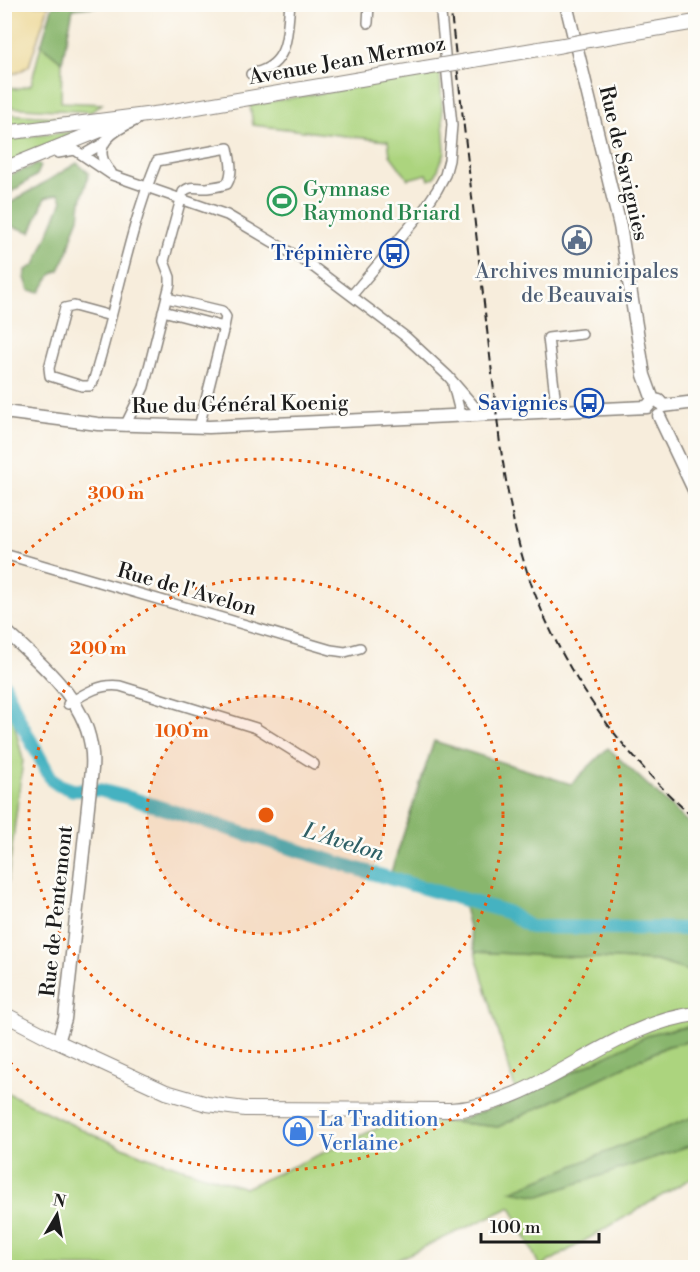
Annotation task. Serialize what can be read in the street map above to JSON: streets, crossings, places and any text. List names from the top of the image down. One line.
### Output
{"streets":{"main road":["Avenue Jean Mermoz"],"street":["Rue de Savignies","Rue du Général Koenig","Rue de l'Avelon","Rue de Pentemont"]},"crossings":[["Rue de Savignies","Rue du Général Koenig"]],"water":["L'Avelon"],"places":{"sports":["Gymnase Raymond Briard"],"public building":["Archives municipales de Beauvais"],"bus stop":["Trépinière","Savignies"],"shop":["La Tradition Verlaine"]},"scale_bar":"100 m","north":"top","rings":["300 m","200 m","100 m"]}
